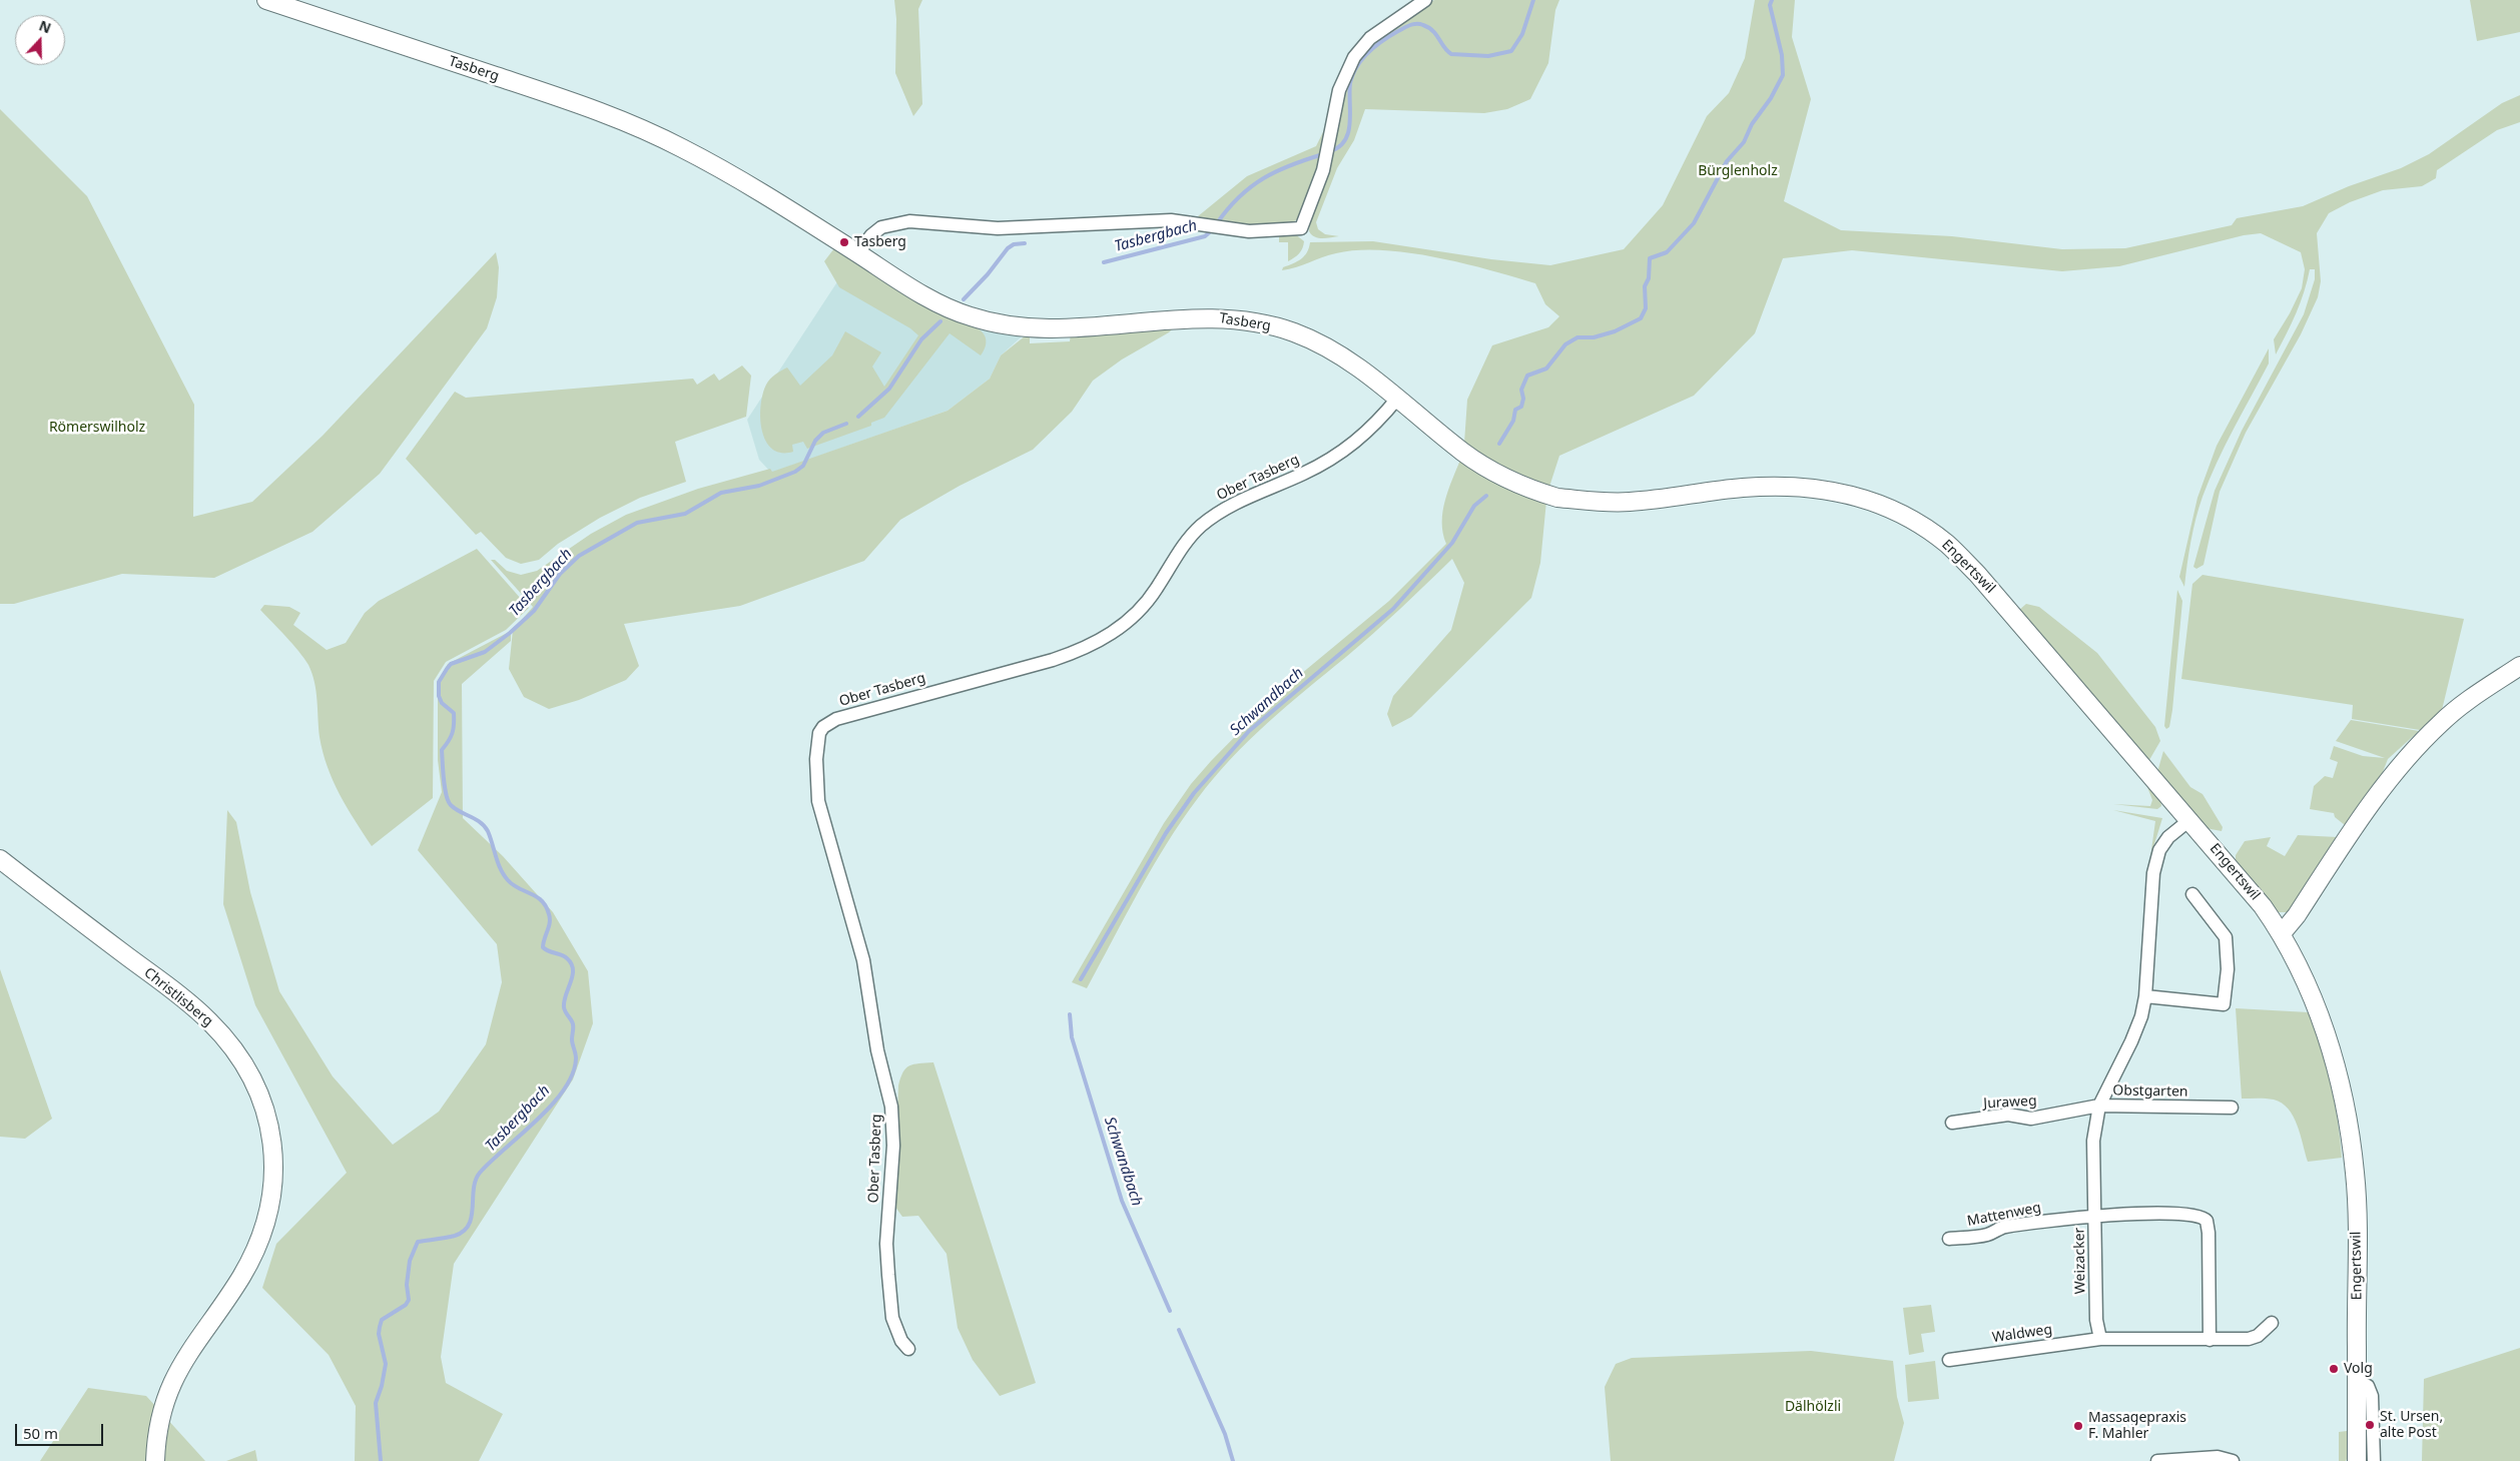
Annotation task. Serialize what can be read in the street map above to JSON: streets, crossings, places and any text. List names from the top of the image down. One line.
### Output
{"streets":{"main road":["Tasberg","Engertswil","Christlisberg"],"street":["Ober Tasberg","Obstgarten","Juraweg","Mattenweg","Weizacker","Waldweg"]},"crossings":[["Tasberg","Ober Tasberg"],["Tasberg","Engertswil"],["Engertswil","Obstgarten"],["Obstgarten","Juraweg"],["Mattenweg","Weizacker"],["Weizacker","Waldweg"]],"water":["Tasbergbach","Schwandbach"],"parks":["Bürglenholz","Römerswilholz","Dälhölzli"],"places":["Tasberg","Volg","St. Ursen, alte Post","Massagepraxis F. Mahler"],"scale_bar":"50 m","north":"top"}
